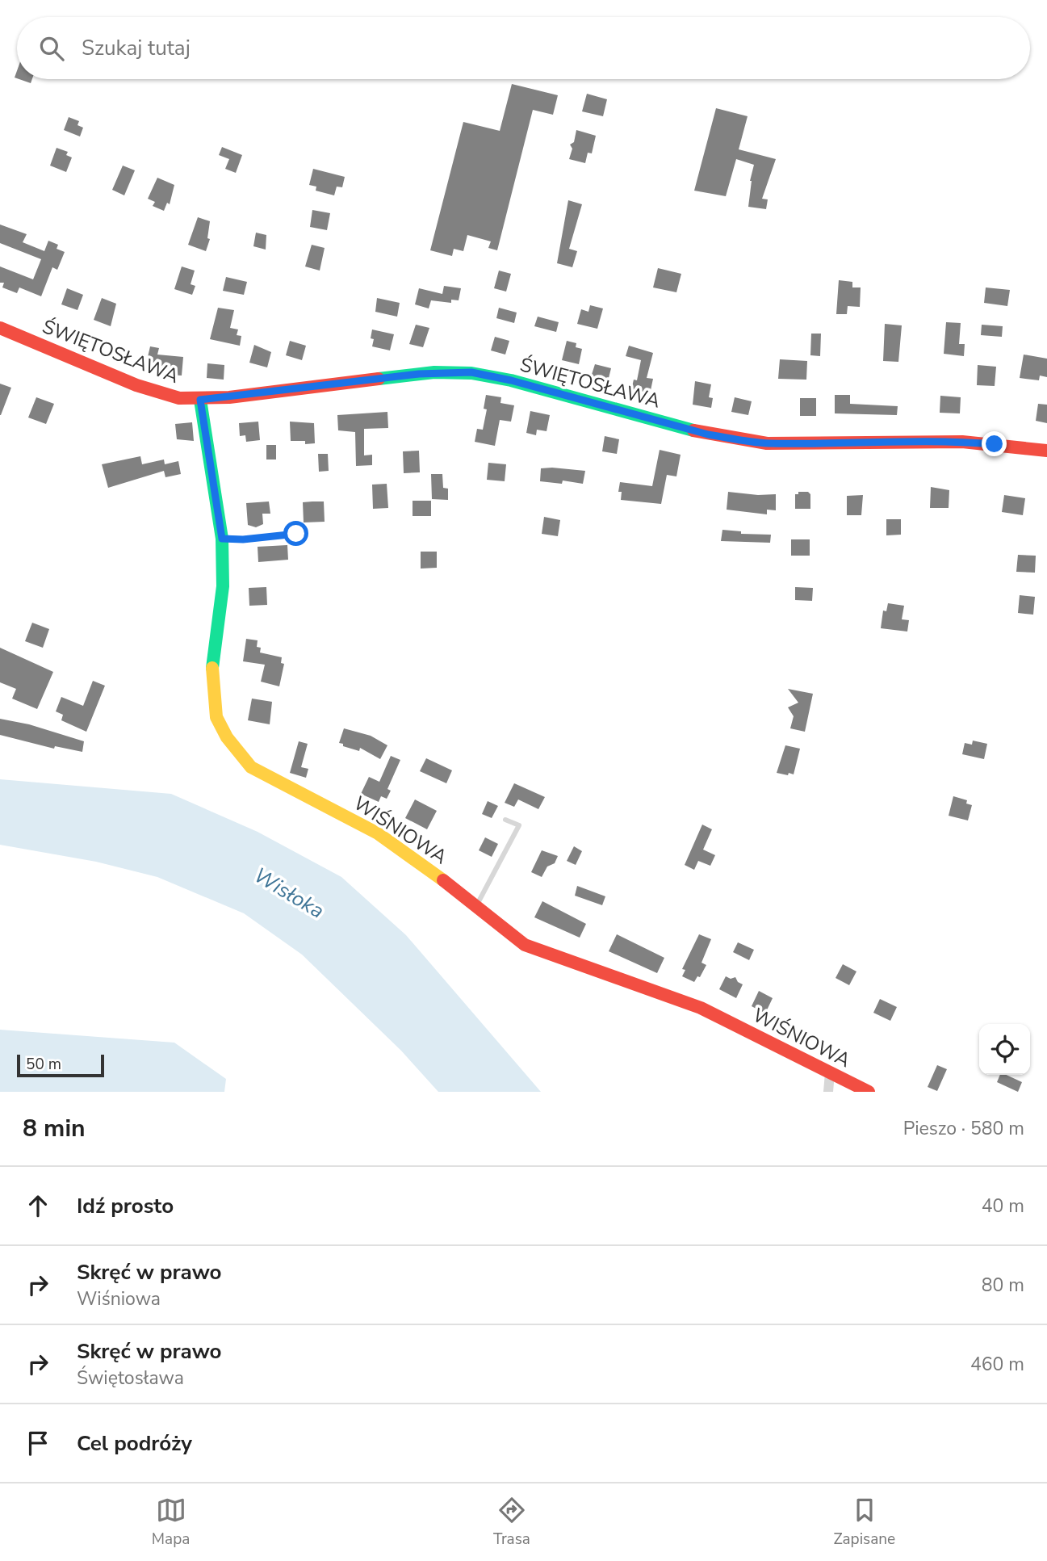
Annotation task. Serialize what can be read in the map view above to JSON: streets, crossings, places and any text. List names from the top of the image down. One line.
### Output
{"streets":{"street":["ŚWIĘTOSŁAWA","WIŚNIOWA"]},"crossings":[["ŚWIĘTOSŁAWA","WIŚNIOWA"]],"water":["Wisłoka"],"scale_bar":"50 m","page":{"search":"Szukaj tutaj","scale":"50 m","heading":["8 min","Pieszo · 580 m"],"list":[["Idź prosto","40 m"],["Skręć w prawo","Wiśniowa","80 m"],["Skręć w prawo","Świętosława","460 m"],"Cel podróży"],"nav":["Mapa","Trasa","Zapisane"]}}
